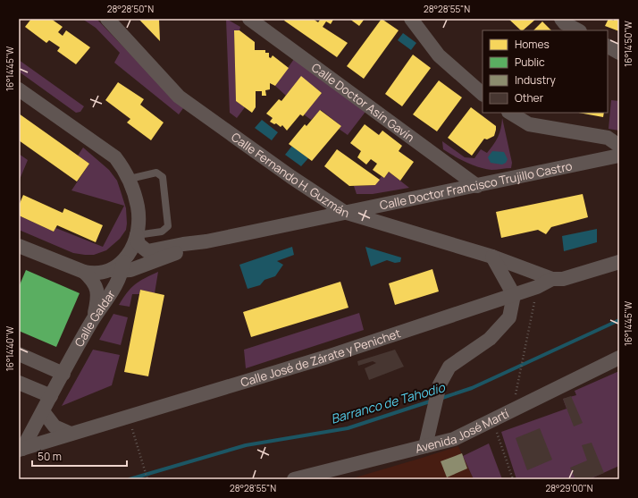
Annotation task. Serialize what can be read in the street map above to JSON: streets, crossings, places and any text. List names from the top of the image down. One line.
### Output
{"streets":{"street":["Calle Doctor Asín Gavín","Calle Fernando H. Guzmán","Calle Doctor Francisco Trujillo Castro","Calle Galdar","Calle José de Zárate y Penichet","Avenida José Martí"]},"crossings":[["Calle Doctor Asín Gavín","Calle Doctor Francisco Trujillo Castro"],["Calle Fernando H. Guzmán","Calle Doctor Francisco Trujillo Castro"],["Calle Fernando H. Guzmán","Calle José de Zárate y Penichet"],["Calle Doctor Francisco Trujillo Castro","Calle Galdar"],["Calle Galdar","Calle José de Zárate y Penichet"]],"water":["Barranco de Tahodio"],"legend":["Homes","Public","Industry","Other"],"scale_bar":"50 m","coordinates":["28°28'50\"N","28°28'55\"N","16°14'50\"W","16°14'45\"W","16°14'40\"W","28°29'00\"N"]}
